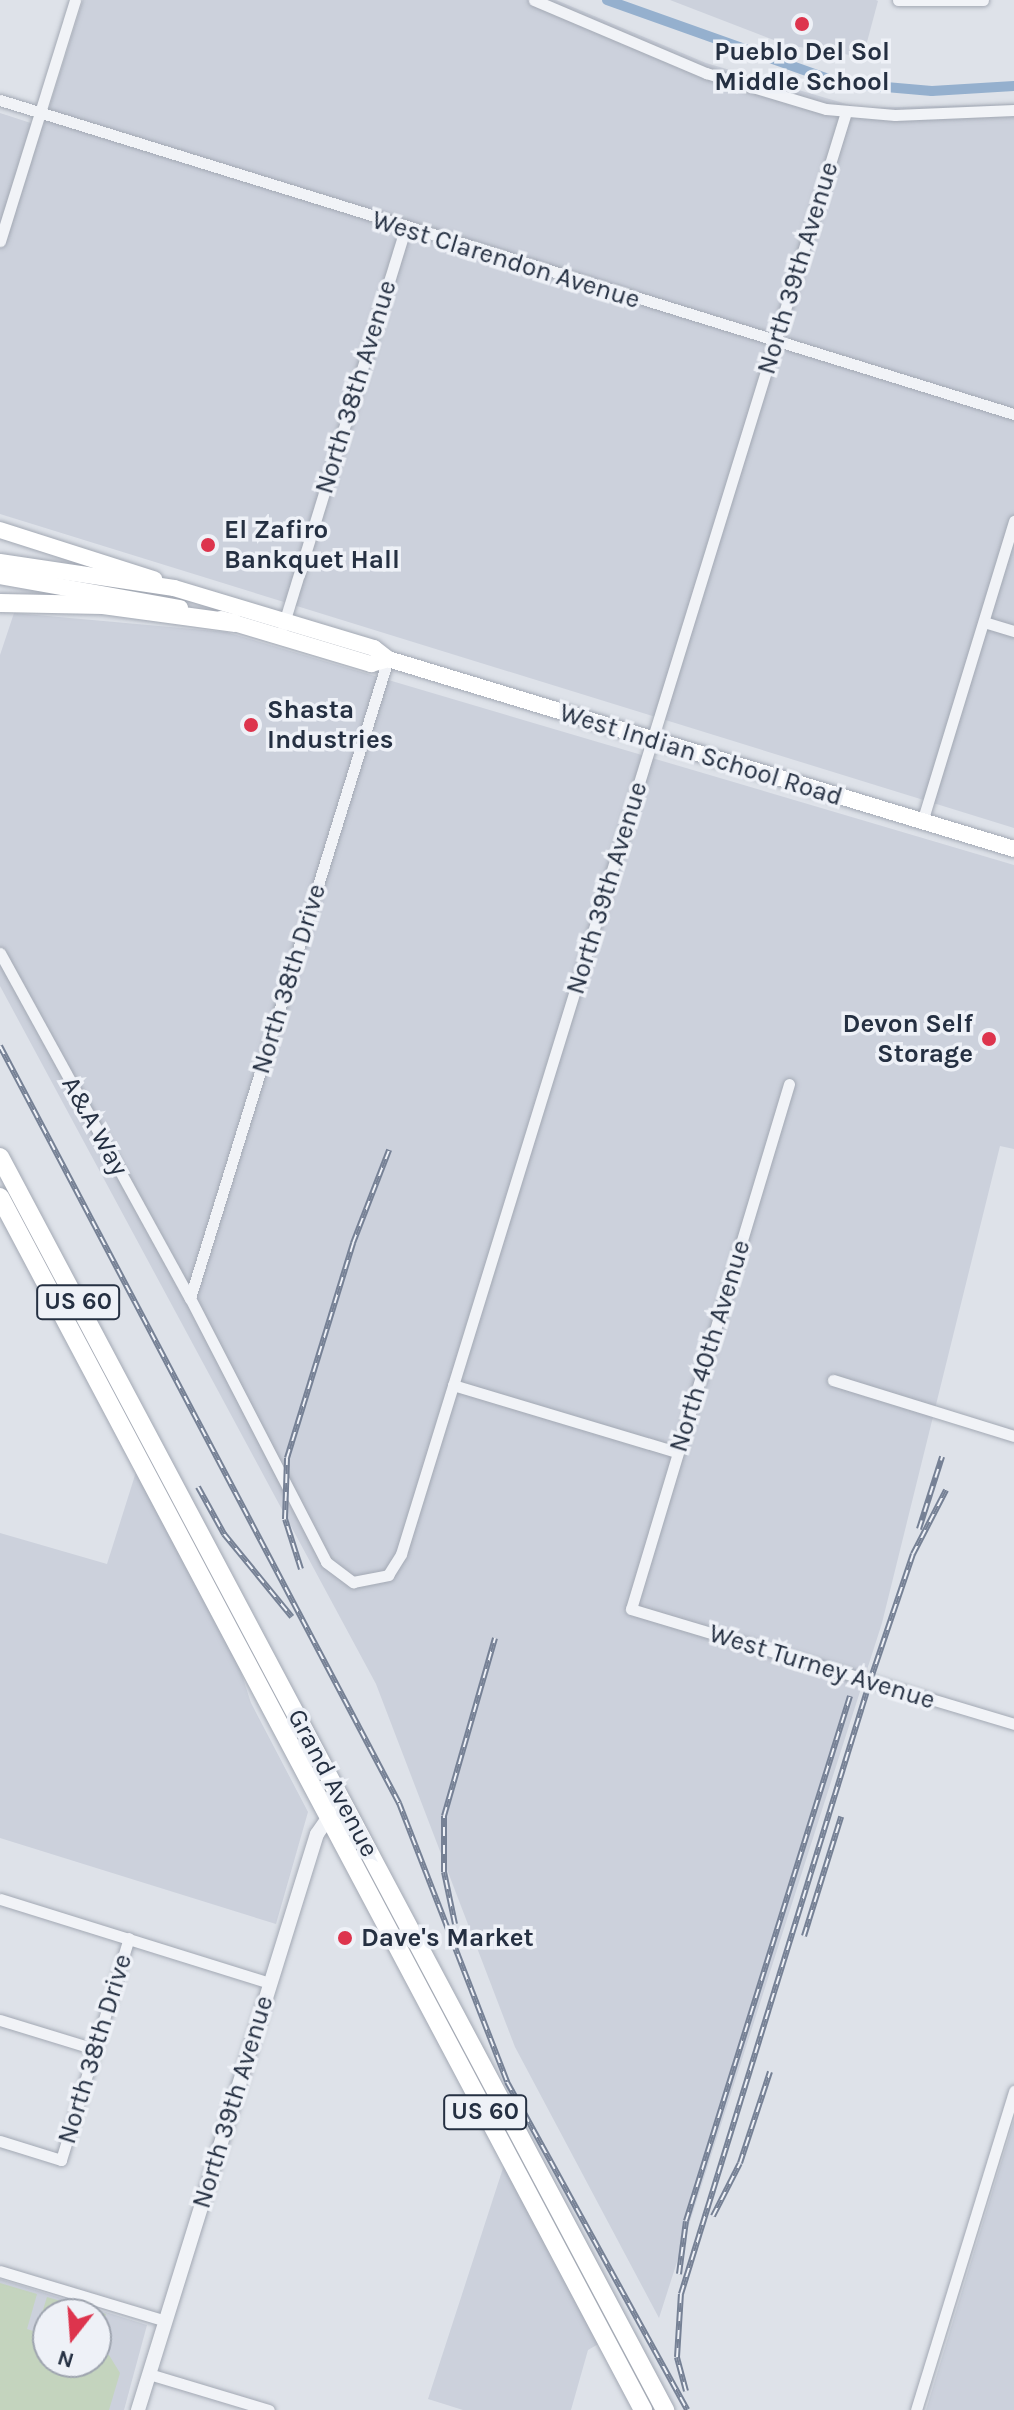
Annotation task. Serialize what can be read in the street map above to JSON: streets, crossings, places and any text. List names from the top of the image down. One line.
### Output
{"streets":{"highway":["US 60","Grand Avenue"],"main road":["West Indian School Road"],"street":["West Clarendon Avenue","North 39th Avenue","North 38th Avenue","North 38th Drive","A&A Way","North 40th Avenue","West Turney Avenue"]},"crossings":[["West Clarendon Avenue","North 39th Avenue"],["West Clarendon Avenue","North 38th Avenue"],["North 39th Avenue","West Indian School Road"],["North 39th Avenue","North 38th Drive"],["North 39th Avenue","A&A Way"],["North 39th Avenue","Grand Avenue"],["North 38th Avenue","West Indian School Road"],["West Indian School Road","North 38th Drive"],["North 38th Drive","A&A Way"],["North 40th Avenue","West Turney Avenue"]],"places":["Pueblo Del Sol Middle School","El Zafiro Bankquet Hall","Shasta Industries","Devon Self Storage","Dave's Market"],"north":"bottom"}
